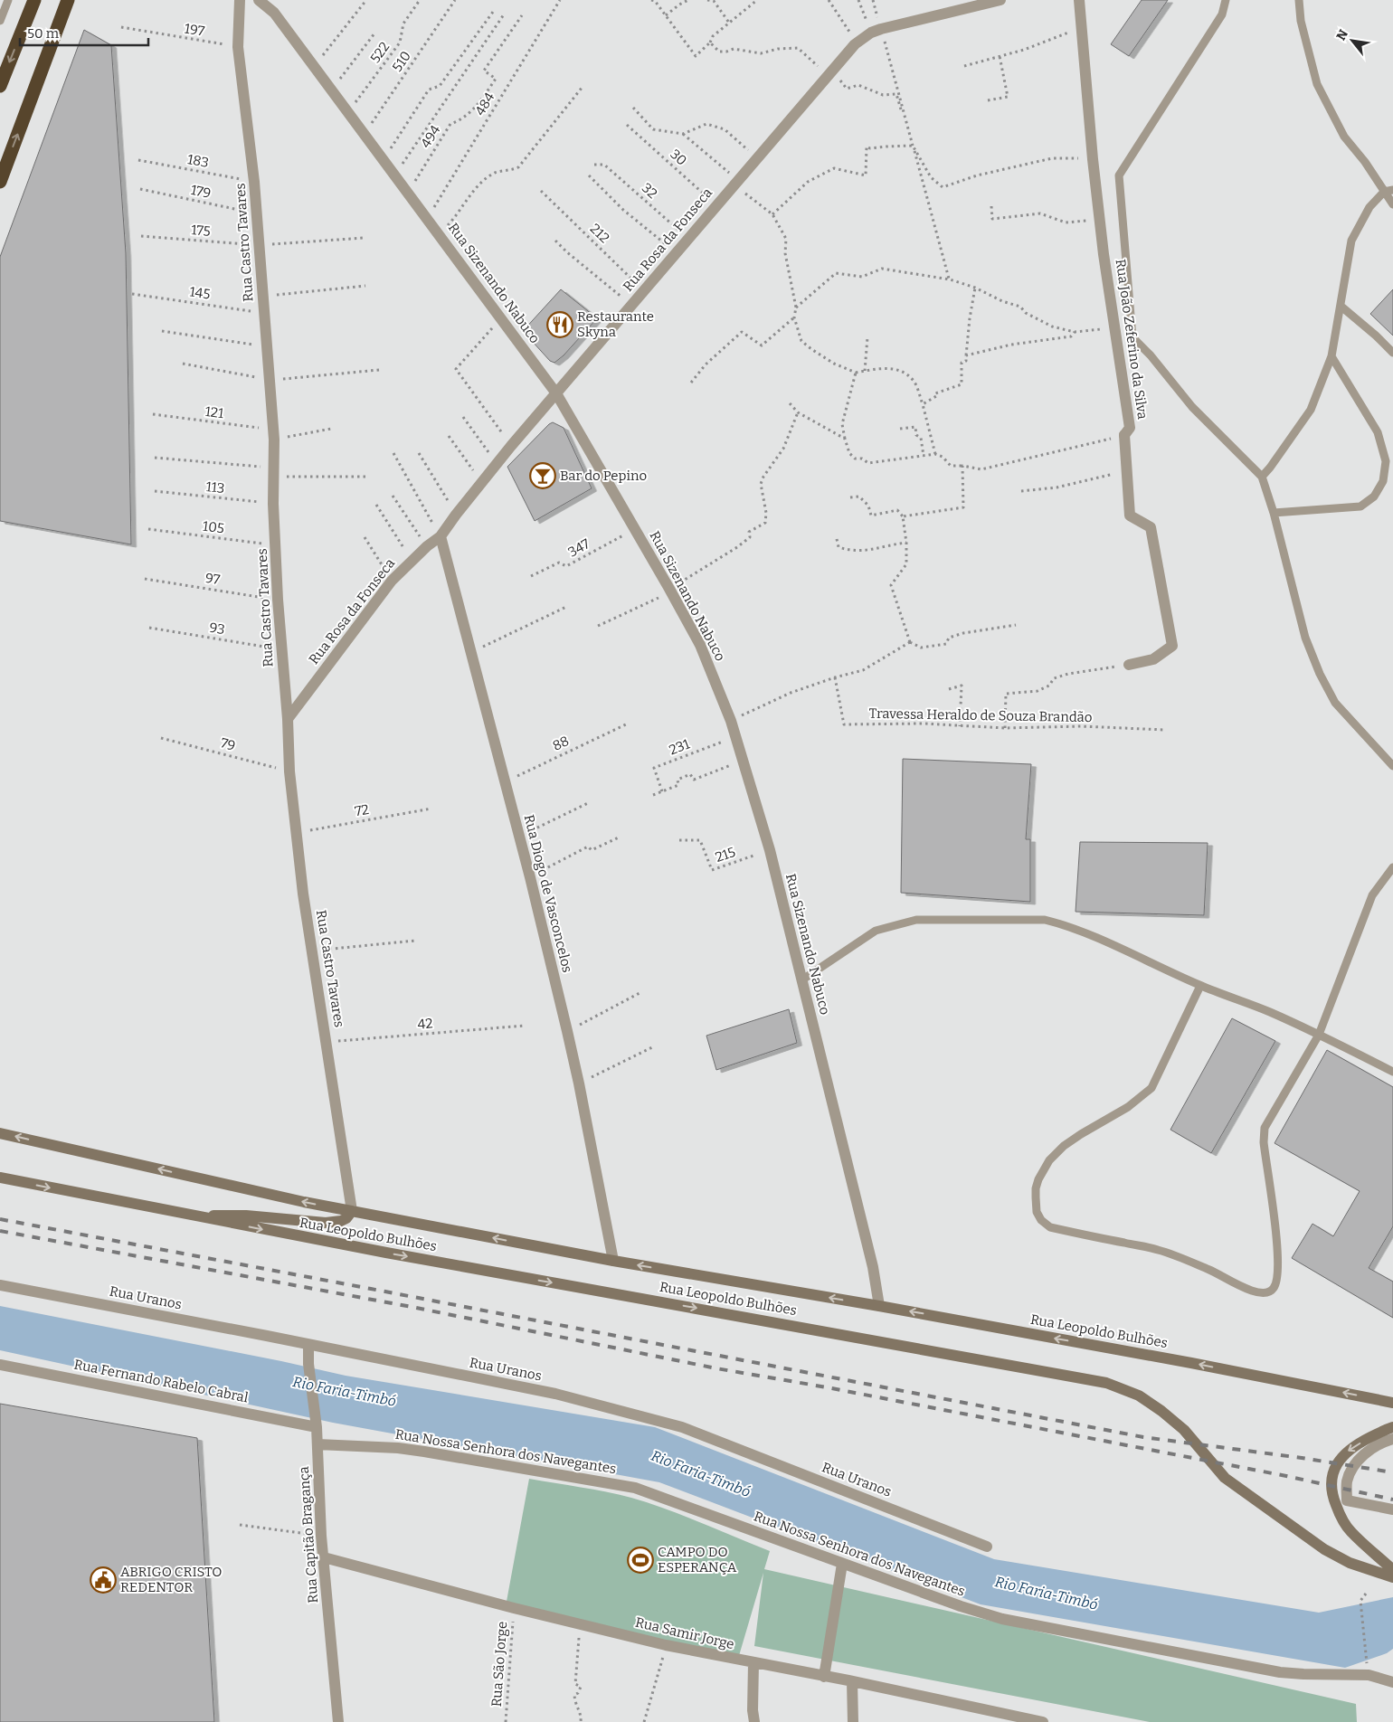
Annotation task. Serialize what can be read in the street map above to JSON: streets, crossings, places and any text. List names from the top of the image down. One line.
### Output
{"streets":{"main road":["Rua Leopoldo Bulhões"],"street":["Rua Rosa da Fonseca","Rua Castro Tavares","Rua Sizenando Nabuco","Rua João Zeferino da Silva","Rua Diogo de Vasconcelos","Rua Uranos","Rua Fernando Rabelo Cabral","Rua Nossa Senhora dos Navegantes","Rua Capitão Bragança","Rua Samir Jorge"],"path":["197","522","510","484","494","30","183","32","179","175","212","145","121","113","105","347","97","93","Travessa Heraldo de Souza Brandão","88","79","231","72","215","42","Rua São Jorge"]},"crossings":[["197","Rua Castro Tavares"],["522","Rua Sizenando Nabuco"],["510","Rua Sizenando Nabuco"],["484","Rua Sizenando Nabuco"],["494","Rua Sizenando Nabuco"],["30","Rua Rosa da Fonseca"],["183","Rua Castro Tavares"],["32","Rua Rosa da Fonseca"],["179","Rua Castro Tavares"],["175","Rua Castro Tavares"],["212","Rua Rosa da Fonseca"],["Rua Rosa da Fonseca","Rua Castro Tavares"],["Rua Rosa da Fonseca","Rua Sizenando Nabuco"],["Rua Rosa da Fonseca","Rua Diogo de Vasconcelos"],["Rua Castro Tavares","145"],["Rua Castro Tavares","121"],["Rua Castro Tavares","113"],["Rua Castro Tavares","105"],["Rua Castro Tavares","97"],["Rua Castro Tavares","93"],["Rua Castro Tavares","79"],["Rua Castro Tavares","72"],["Rua Castro Tavares","42"],["Rua Castro Tavares","Rua Leopoldo Bulhões"],["Rua Sizenando Nabuco","347"],["Rua Sizenando Nabuco","231"],["Rua Sizenando Nabuco","215"],["Rua Sizenando Nabuco","Rua Leopoldo Bulhões"],["88","Rua Diogo de Vasconcelos"],["Rua Diogo de Vasconcelos","Rua Leopoldo Bulhões"],["Rua Uranos","Rua Capitão Bragança"],["Rua Fernando Rabelo Cabral","Rua Capitão Bragança"],["Rua Nossa Senhora dos Navegantes","Rua Capitão Bragança"],["Rua Capitão Bragança","Rua Samir Jorge"],["Rua Samir Jorge","Rua São Jorge"]],"water":["Rio Faria-Timbó"],"places":{"restaurant":["Restaurante Skyna"],"bar":["Bar do Pepino"],"sports":["CAMPO DO ESPERANÇA"],"public building":["ABRIGO CRISTO REDENTOR"]},"scale_bar":"50 m","north":"top left"}
